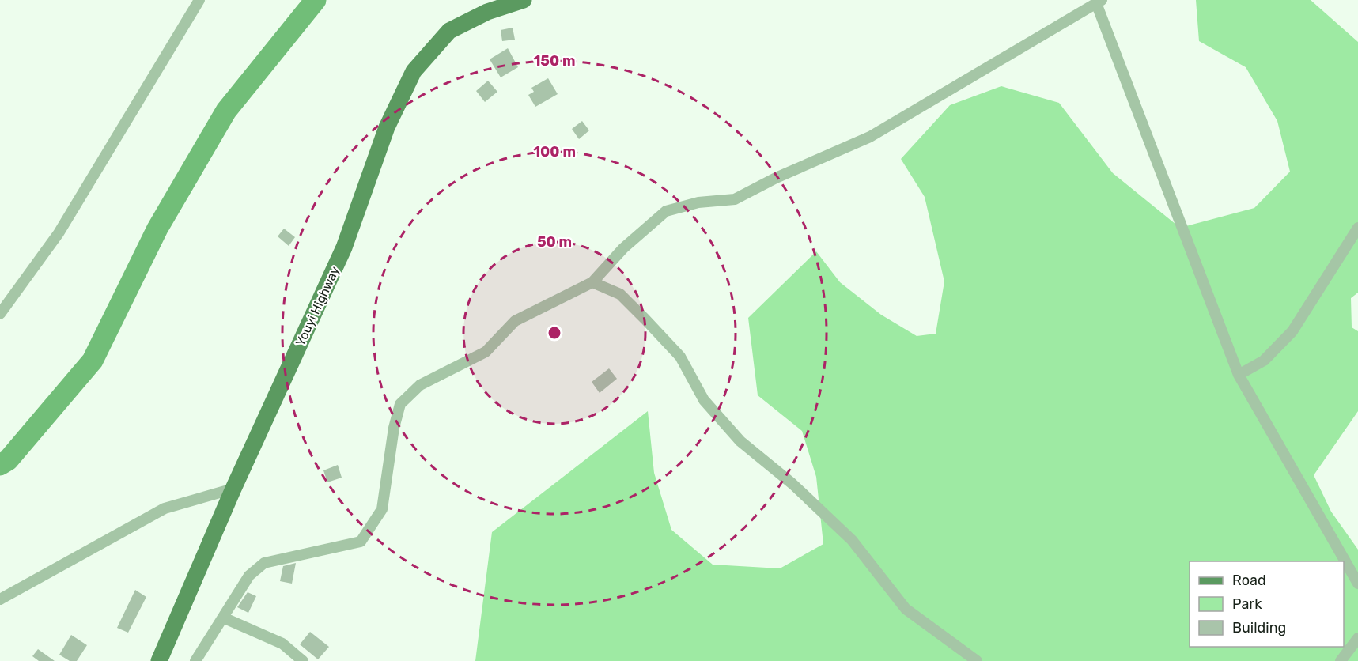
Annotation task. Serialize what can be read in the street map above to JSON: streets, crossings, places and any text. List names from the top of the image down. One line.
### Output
{"streets":{"main road":["Youyi Highway"]},"legend":["Road","Park","Building"],"rings":["150 m","100 m","50 m"]}
